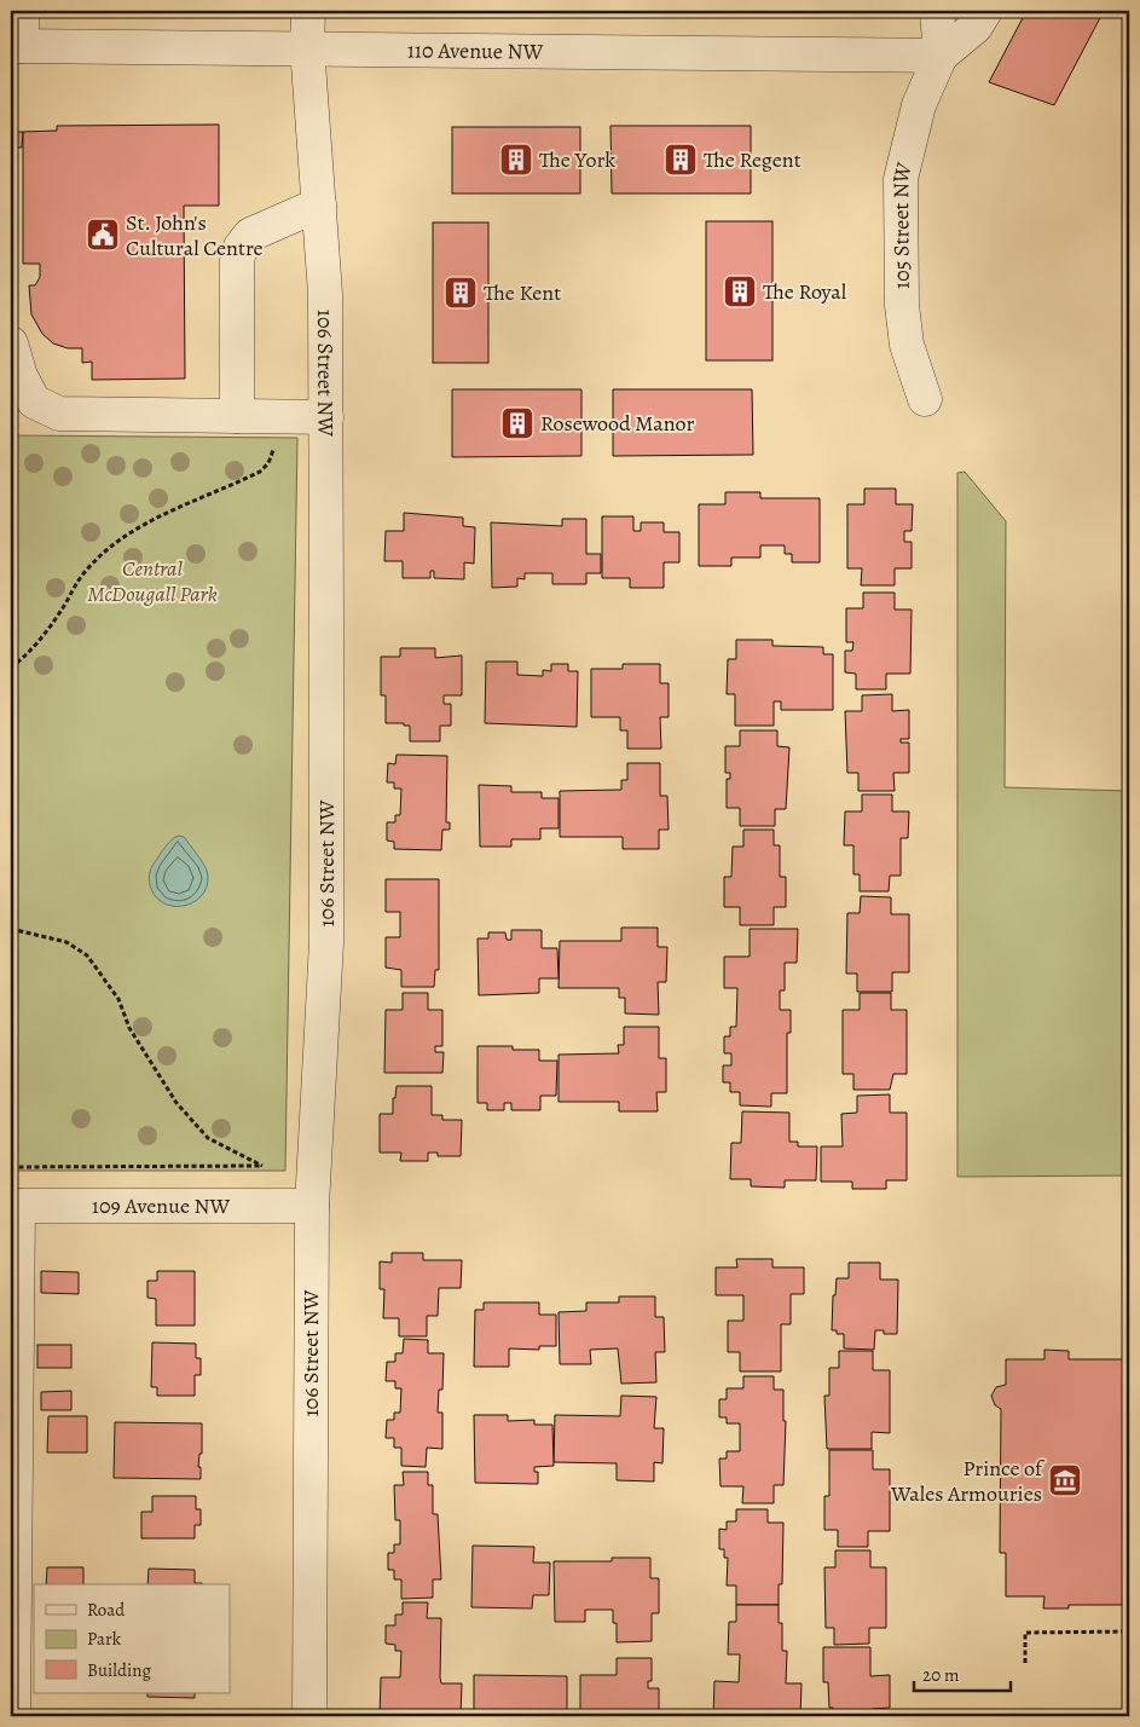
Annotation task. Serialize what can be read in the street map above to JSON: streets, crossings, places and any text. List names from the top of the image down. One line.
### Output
{"streets":{"street":["110 Avenue NW","105 Street NW","106 Street NW","109 Avenue NW"]},"crossings":[["110 Avenue NW","105 Street NW"],["110 Avenue NW","106 Street NW"],["106 Street NW","109 Avenue NW"]],"parks":["Central McDougall Park"],"places":{"building":["The York","The Regent","The Royal","The Kent","Rosewood Manor"],"public building":["St. John's Cultural Centre"],"museum":["Prince of Wales Armouries"]},"legend":["Road","Park","Building"],"scale_bar":"20 m"}
